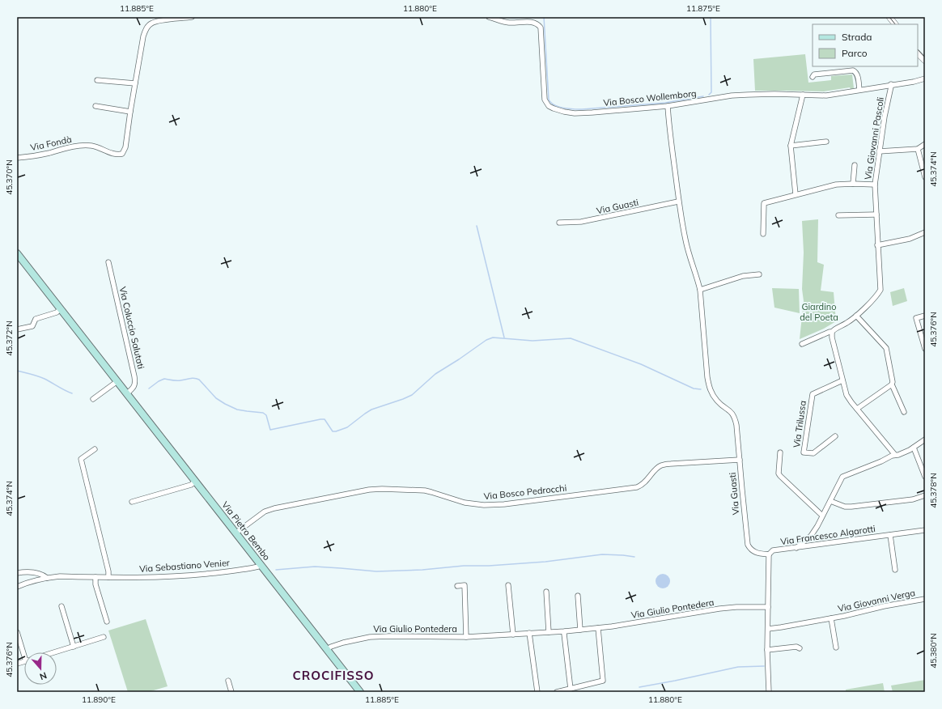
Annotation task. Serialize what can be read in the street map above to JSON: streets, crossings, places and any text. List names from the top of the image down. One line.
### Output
{"streets":{"main road":["Via Pietro Bembo"],"street":["Via Bosco Wollemborg","Via Giovanni Pascoli","Via Fondà","Via Guasti","Via Coluccio Salutati","Via Trilussa","Via Bosco Pedrocchi","Via Francesco Algarotti","Via Sebastiano Venier","Via Giovanni Verga","Via Giulio Pontedera"]},"crossings":[["Via Bosco Wollemborg","Via Giovanni Pascoli"],["Via Bosco Wollemborg","Via Guasti"],["Via Guasti","Via Bosco Pedrocchi"],["Via Guasti","Via Francesco Algarotti"],["Via Coluccio Salutati","Via Pietro Bembo"],["Via Bosco Pedrocchi","Via Pietro Bembo"],["Via Pietro Bembo","Via Sebastiano Venier"],["Via Pietro Bembo","Via Giulio Pontedera"]],"districts":["CROCIFISSO"],"parks":["Giardino del Poeta"],"legend":["Strada","Parco"],"north":"bottom","coordinates":["11.885°E","11.880°E","11.875°E","45.374°N","45.370°N","45.376°N","45.372°N","45.378°N","45.380°N","11.890°E"]}
